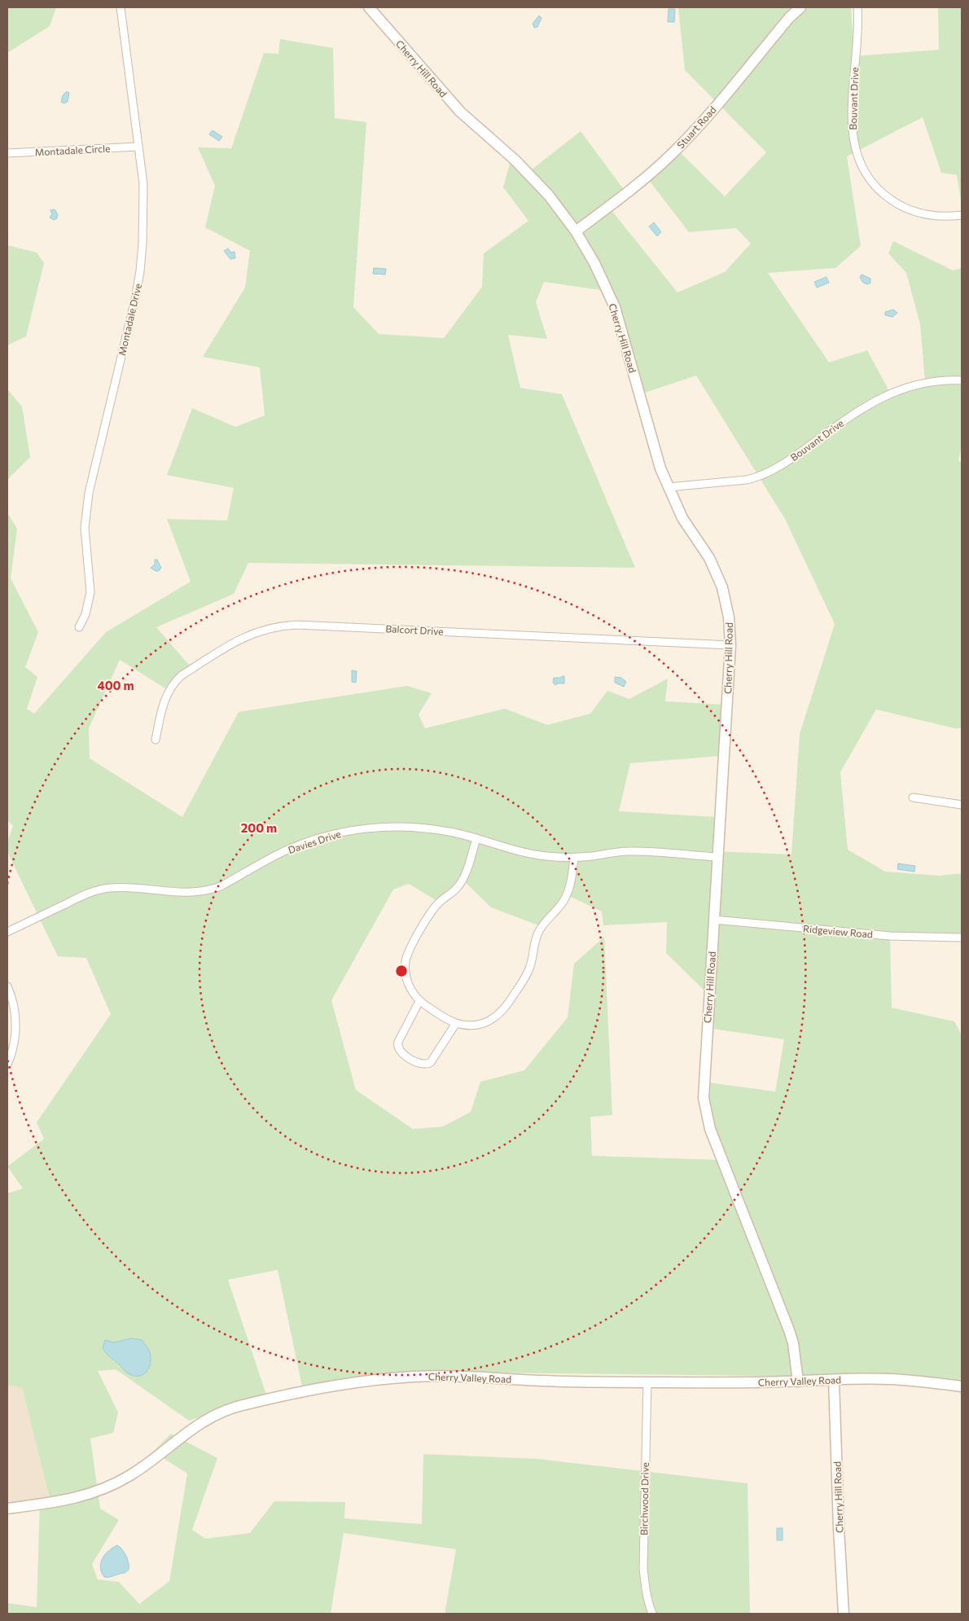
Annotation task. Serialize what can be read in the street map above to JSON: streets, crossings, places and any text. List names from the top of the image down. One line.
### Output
{"streets":{"street":["Cherry Hill Road","Bouvant Drive","Stuart Road","Montadale Circle","Montadale Drive","Balcort Drive","Davies Drive","Ridgeview Road","Cherry Valley Road","Birchwood Drive"]},"crossings":[["Cherry Hill Road","Bouvant Drive"],["Cherry Hill Road","Stuart Road"],["Cherry Hill Road","Balcort Drive"],["Cherry Hill Road","Davies Drive"],["Cherry Hill Road","Ridgeview Road"],["Cherry Hill Road","Cherry Valley Road"],["Montadale Circle","Montadale Drive"],["Cherry Valley Road","Birchwood Drive"]],"rings":["400 m","200 m"]}
